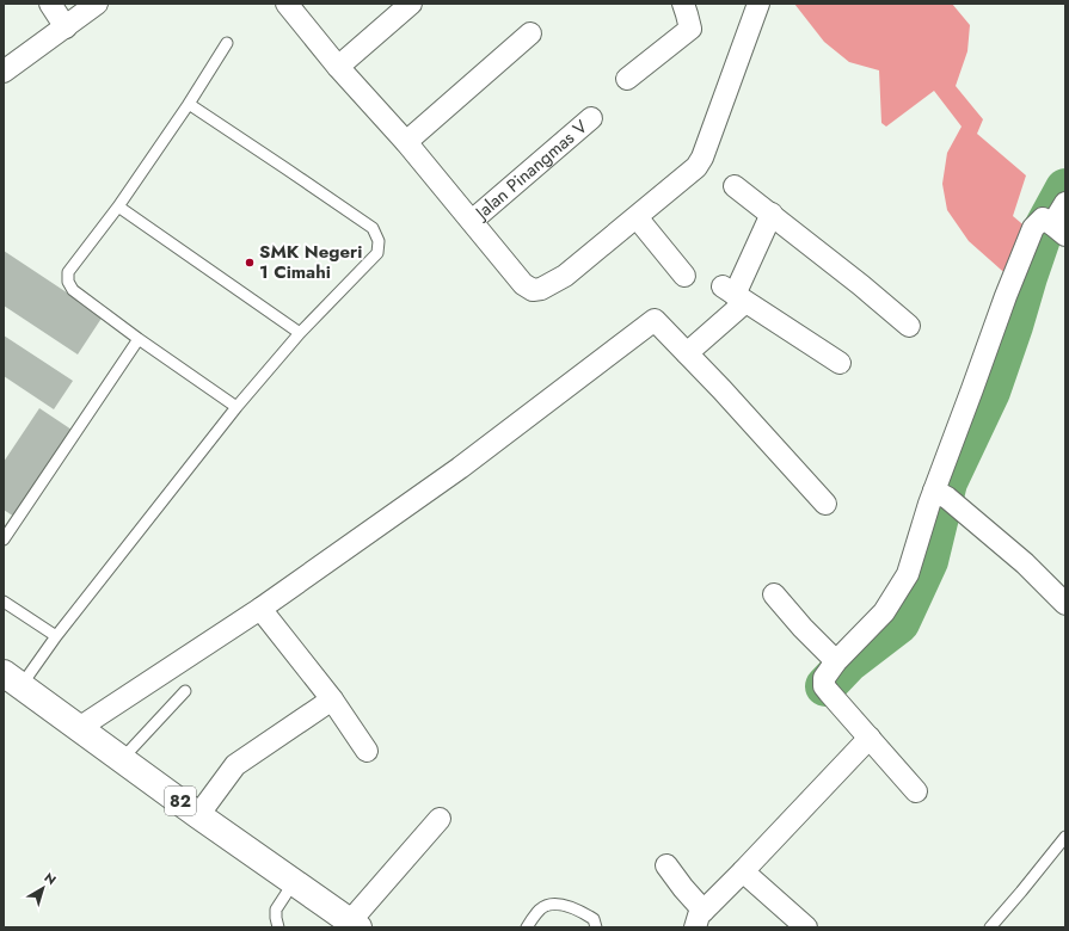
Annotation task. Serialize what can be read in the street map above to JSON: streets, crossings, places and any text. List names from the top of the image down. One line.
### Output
{"streets":{"main road":["82"],"street":["Jalan Pinangmas V"]},"places":["SMK Negeri 1 Cimahi"],"north":"top right"}
